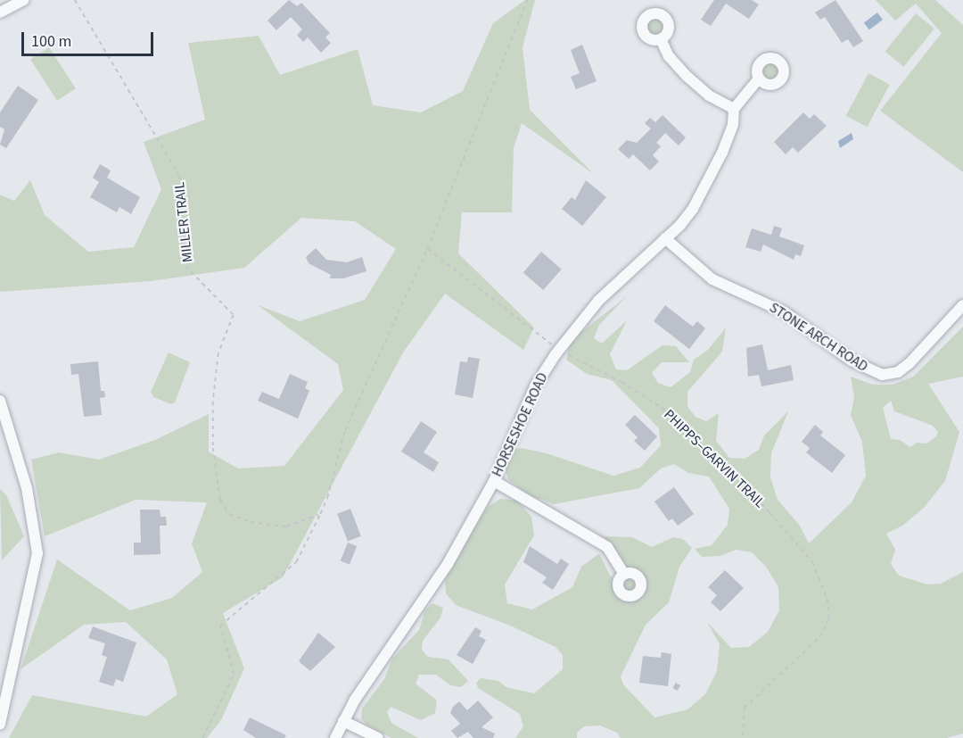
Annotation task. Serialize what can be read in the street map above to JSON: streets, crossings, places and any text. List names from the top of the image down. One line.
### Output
{"streets":{"street":["STONE ARCH ROAD","HORSESHOE ROAD"],"path":["MILLER TRAIL","PHIPPS–GARVIN TRAIL"]},"crossings":[["STONE ARCH ROAD","HORSESHOE ROAD"],["HORSESHOE ROAD","PHIPPS–GARVIN TRAIL"]],"scale_bar":"100 m"}
